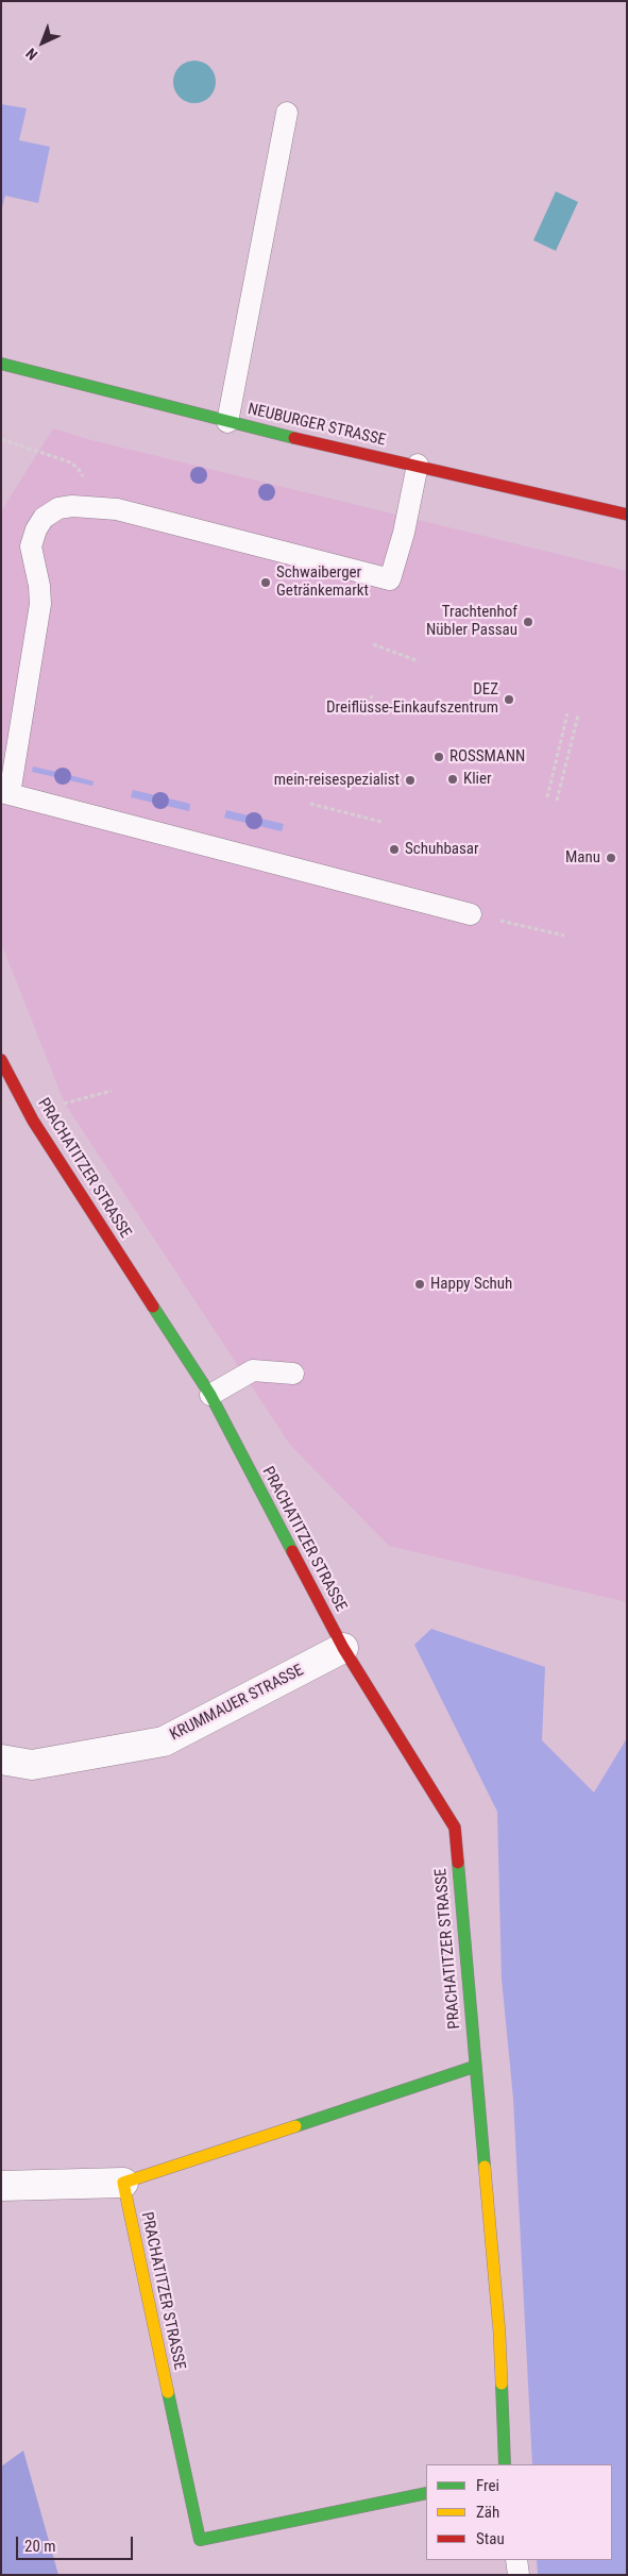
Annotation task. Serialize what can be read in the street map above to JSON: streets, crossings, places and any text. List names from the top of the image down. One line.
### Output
{"streets":{"street":["NEUBURGER STRASSE","PRACHATITZER STRASSE","KRUMMAUER STRASSE"]},"crossings":[["PRACHATITZER STRASSE","KRUMMAUER STRASSE"]],"places":["Schwaiberger Getränkemarkt","Trachtenhof Nübler Passau","DEZ Dreiflüsse-Einkaufszentrum","ROSSMANN","Klier","mein-reisespezialist","Schuhbasar","Manu","Happy Schuh"],"legend":["Frei","Zäh","Stau"],"scale_bar":"20 m","north":"bottom left"}
